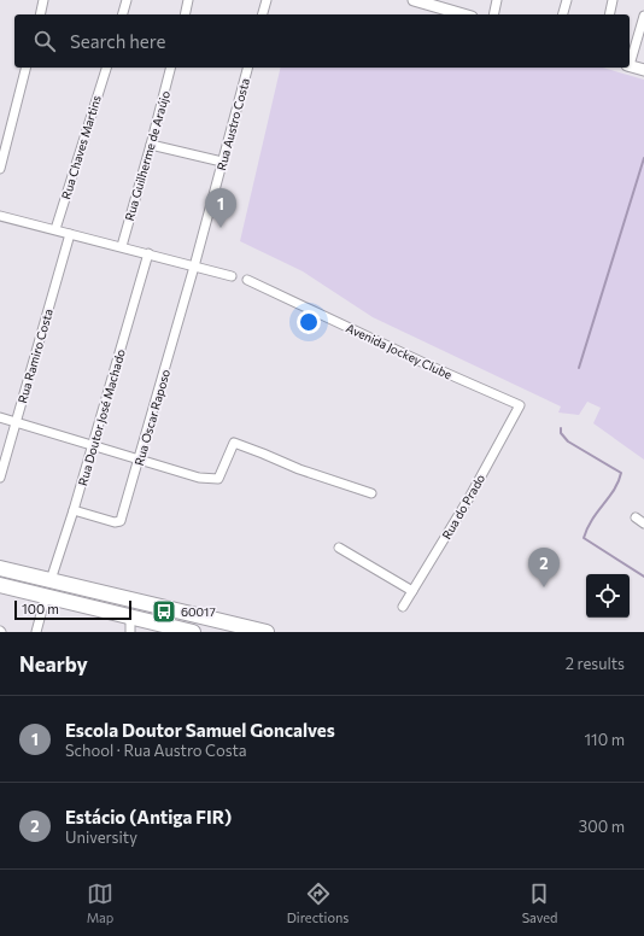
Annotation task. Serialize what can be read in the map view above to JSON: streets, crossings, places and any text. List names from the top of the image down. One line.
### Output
{"streets":{"street":["Rua Austro Costa","Rua Chaves Martins","Rua Guilherme de Araújo","Avenida Jockey Clube","Rua Ramiro Costa","Rua Doutor José Machado","Rua Oscar Raposo","Rua do Prado"]},"crossings":[["Rua Austro Costa","Rua Oscar Raposo"],["Avenida Jockey Clube","Rua do Prado"],["Rua Doutor José Machado","Rua Oscar Raposo"]],"places":{"bus stop":["60017"]},"scale_bar":"100 m","page":{"search":"Search here","pins":["1","2"],"scale":"100 m","heading":["Nearby","2 results"],"list":[{"mark":"1","name":"Escola Doutor Samuel Goncalves","note":"School · Rua Austro Costa","value":"110 m"},{"mark":"2","name":"Estácio (Antiga FIR)","note":"University","value":"300 m"}],"nav":["Map","Directions","Saved"]}}
